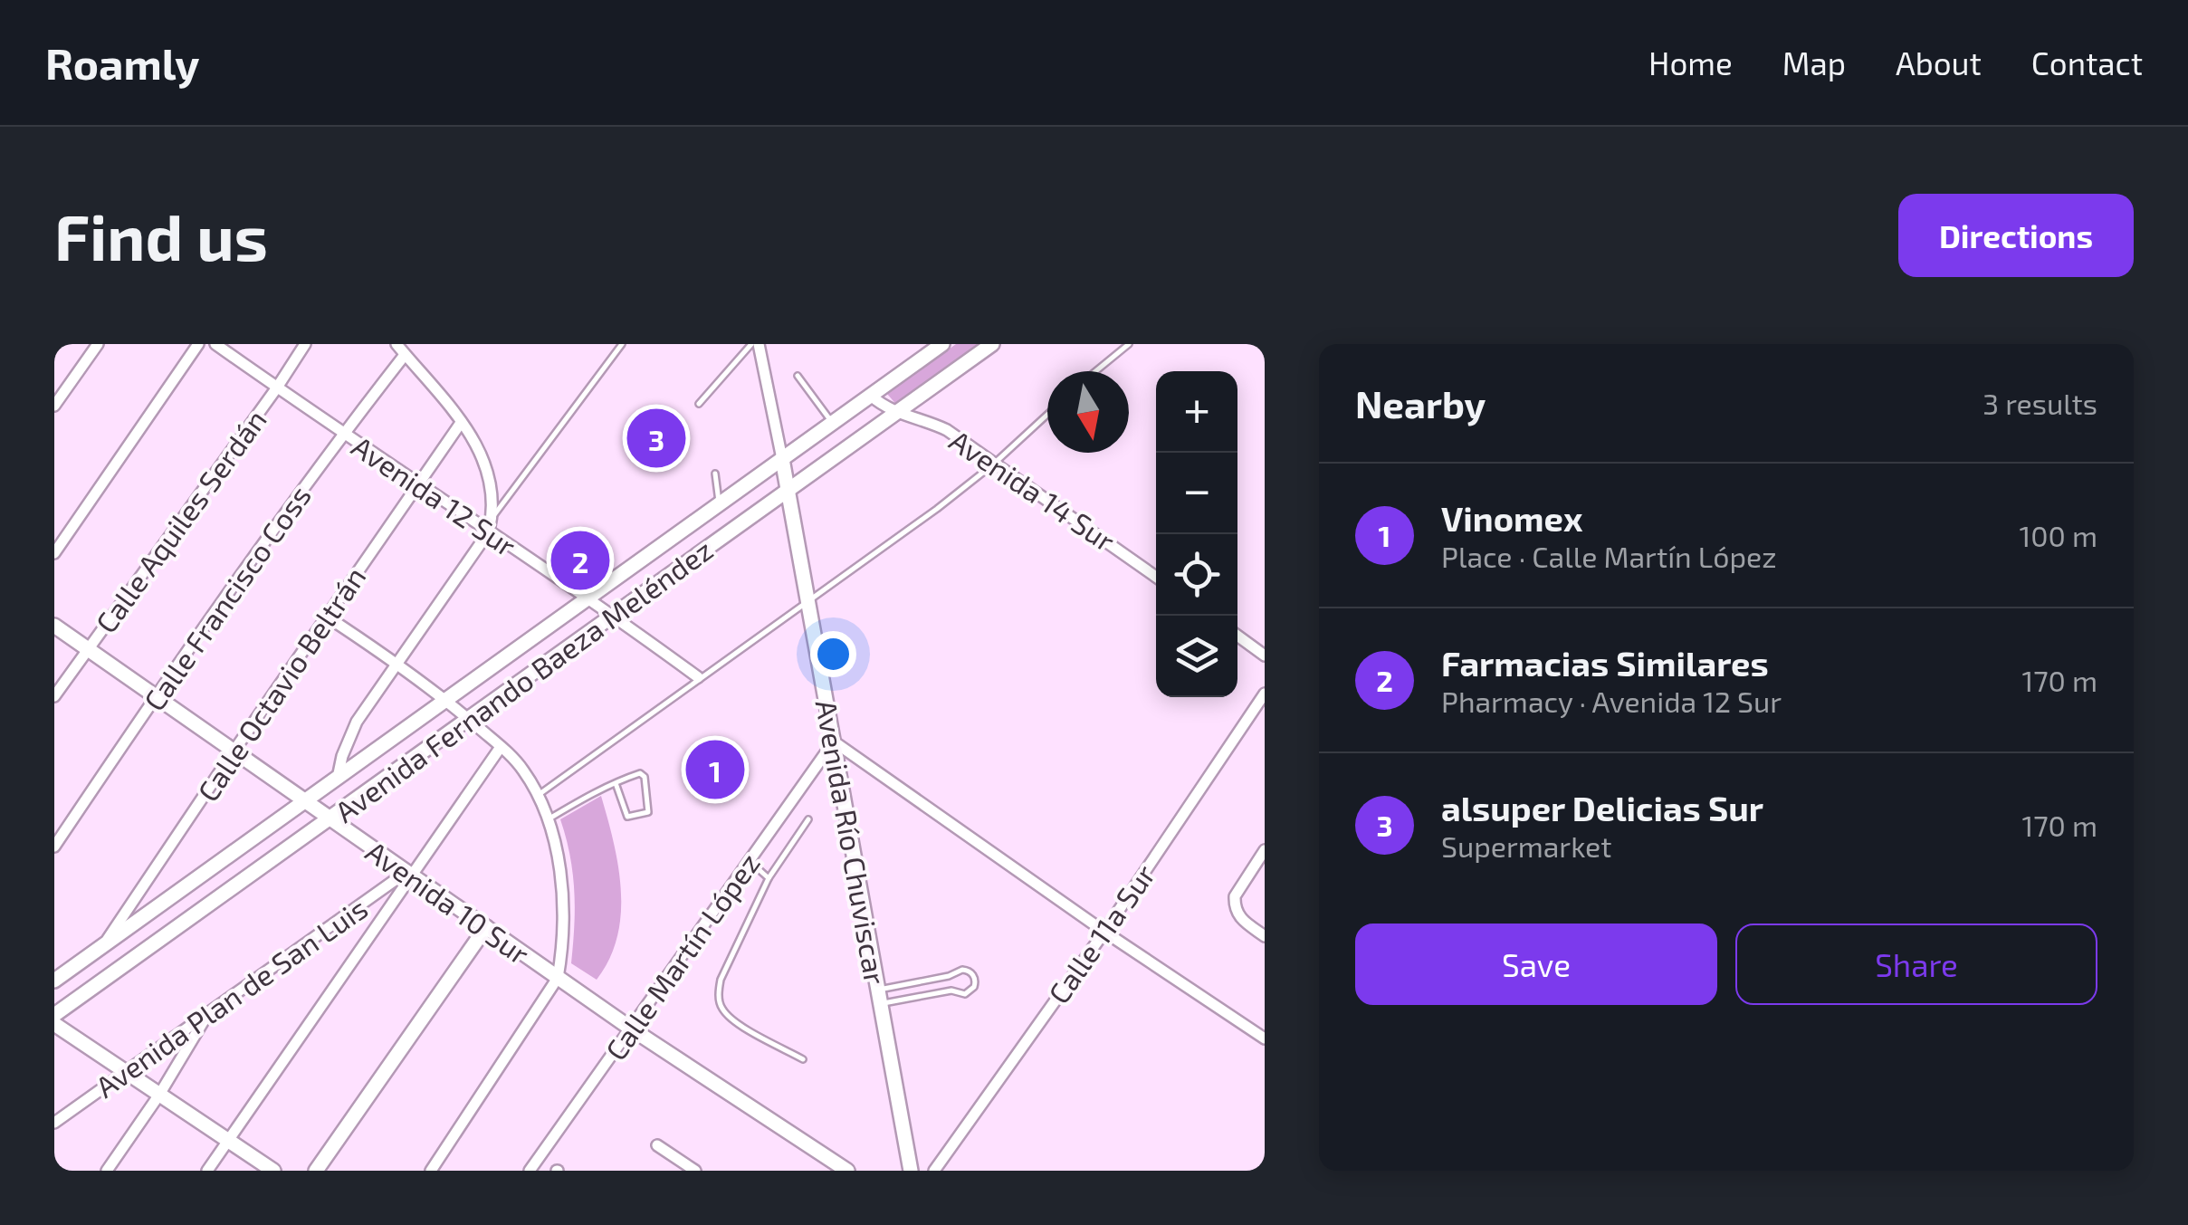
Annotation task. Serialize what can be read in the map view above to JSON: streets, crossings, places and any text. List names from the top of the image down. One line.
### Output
{"streets":{"main road":["Avenida Fernando Baeza Meléndez","Avenida Río Chuviscar","Avenida 10 Sur"],"street":["Avenida 14 Sur","Avenida 12 Sur","Calle Aquiles Serdán","Calle Francisco Coss","Calle Octavio Beltrán","Calle 11a Sur","Calle Martín López","Avenida Plan de San Luis"]},"crossings":[["Avenida 14 Sur","Avenida Fernando Baeza Meléndez"],["Avenida 12 Sur","Calle Aquiles Serdán"],["Avenida 12 Sur","Calle Francisco Coss"],["Avenida 12 Sur","Avenida Fernando Baeza Meléndez"],["Avenida 12 Sur","Calle Octavio Beltrán"],["Calle Aquiles Serdán","Avenida 10 Sur"],["Calle Francisco Coss","Avenida 10 Sur"],["Avenida Fernando Baeza Meléndez","Calle Octavio Beltrán"],["Avenida Fernando Baeza Meléndez","Avenida Río Chuviscar"],["Avenida Fernando Baeza Meléndez","Avenida 10 Sur"],["Calle Octavio Beltrán","Avenida 10 Sur"],["Avenida Río Chuviscar","Calle Martín López"],["Avenida 10 Sur","Calle Martín López"],["Avenida 10 Sur","Avenida Plan de San Luis"]],"north":"bottom","page":{"header":"Roamly","nav":["Home","Map","About","Contact"],"buttons":["Directions",["Save","Share"]],"title":"Find us","heading":["Nearby","3 results"],"map_buttons":["+","−"],"pins":["3","2","1"],"list":[{"mark":"1","name":"Vinomex","note":"Place · Calle Martín López","value":"100 m"},{"mark":"2","name":"Farmacias Similares","note":"Pharmacy · Avenida 12 Sur","value":"170 m"},{"mark":"3","name":"alsuper Delicias Sur","note":"Supermarket","value":"170 m"}]}}
